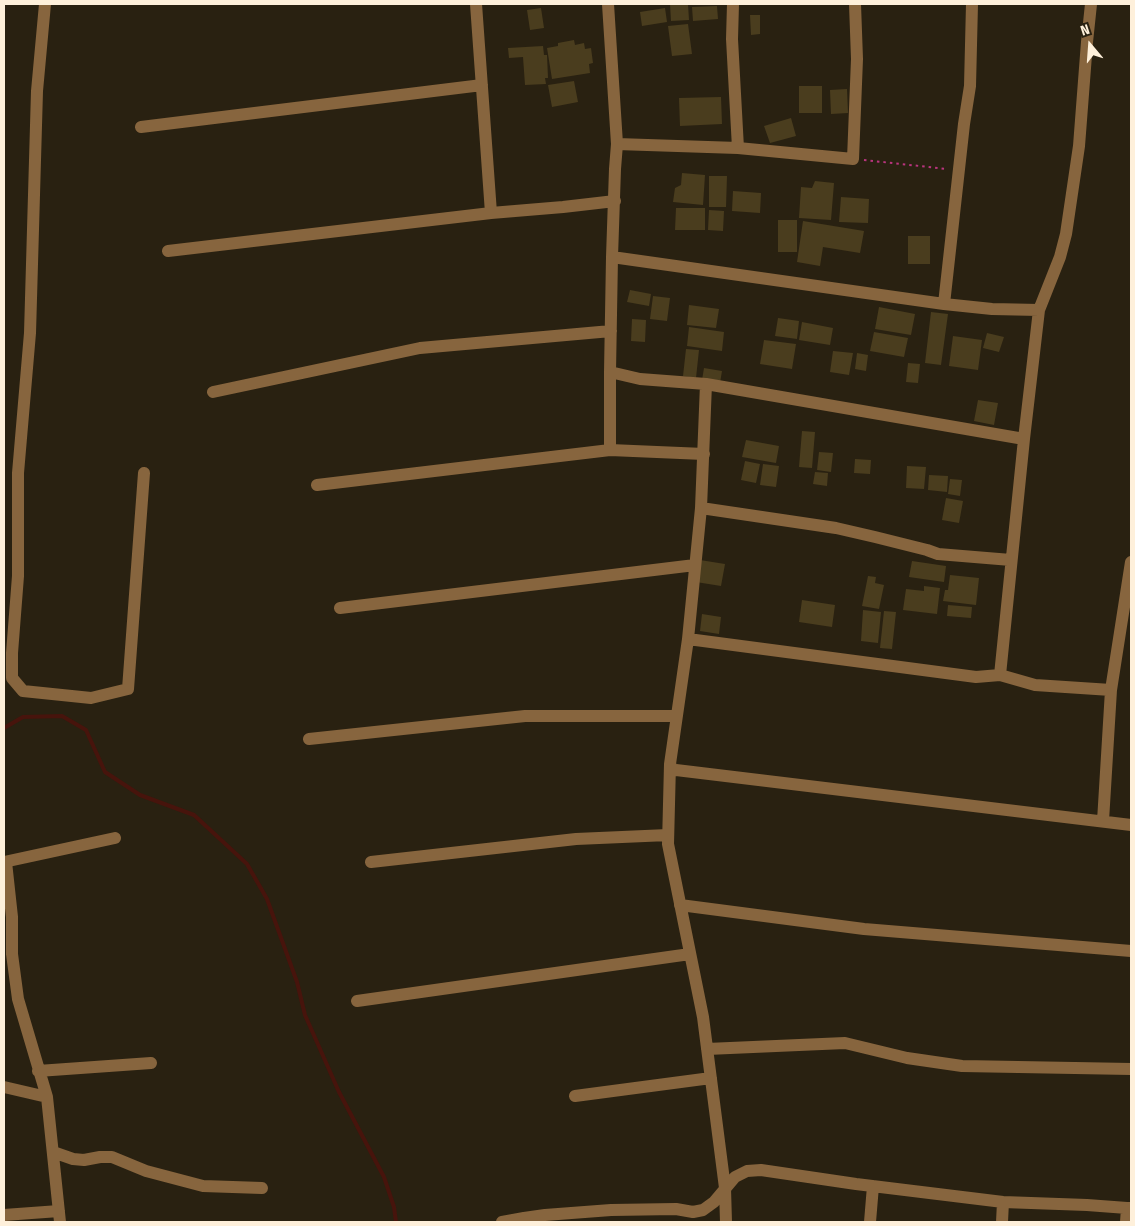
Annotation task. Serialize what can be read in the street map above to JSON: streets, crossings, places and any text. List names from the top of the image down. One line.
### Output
{"north":"top"}
